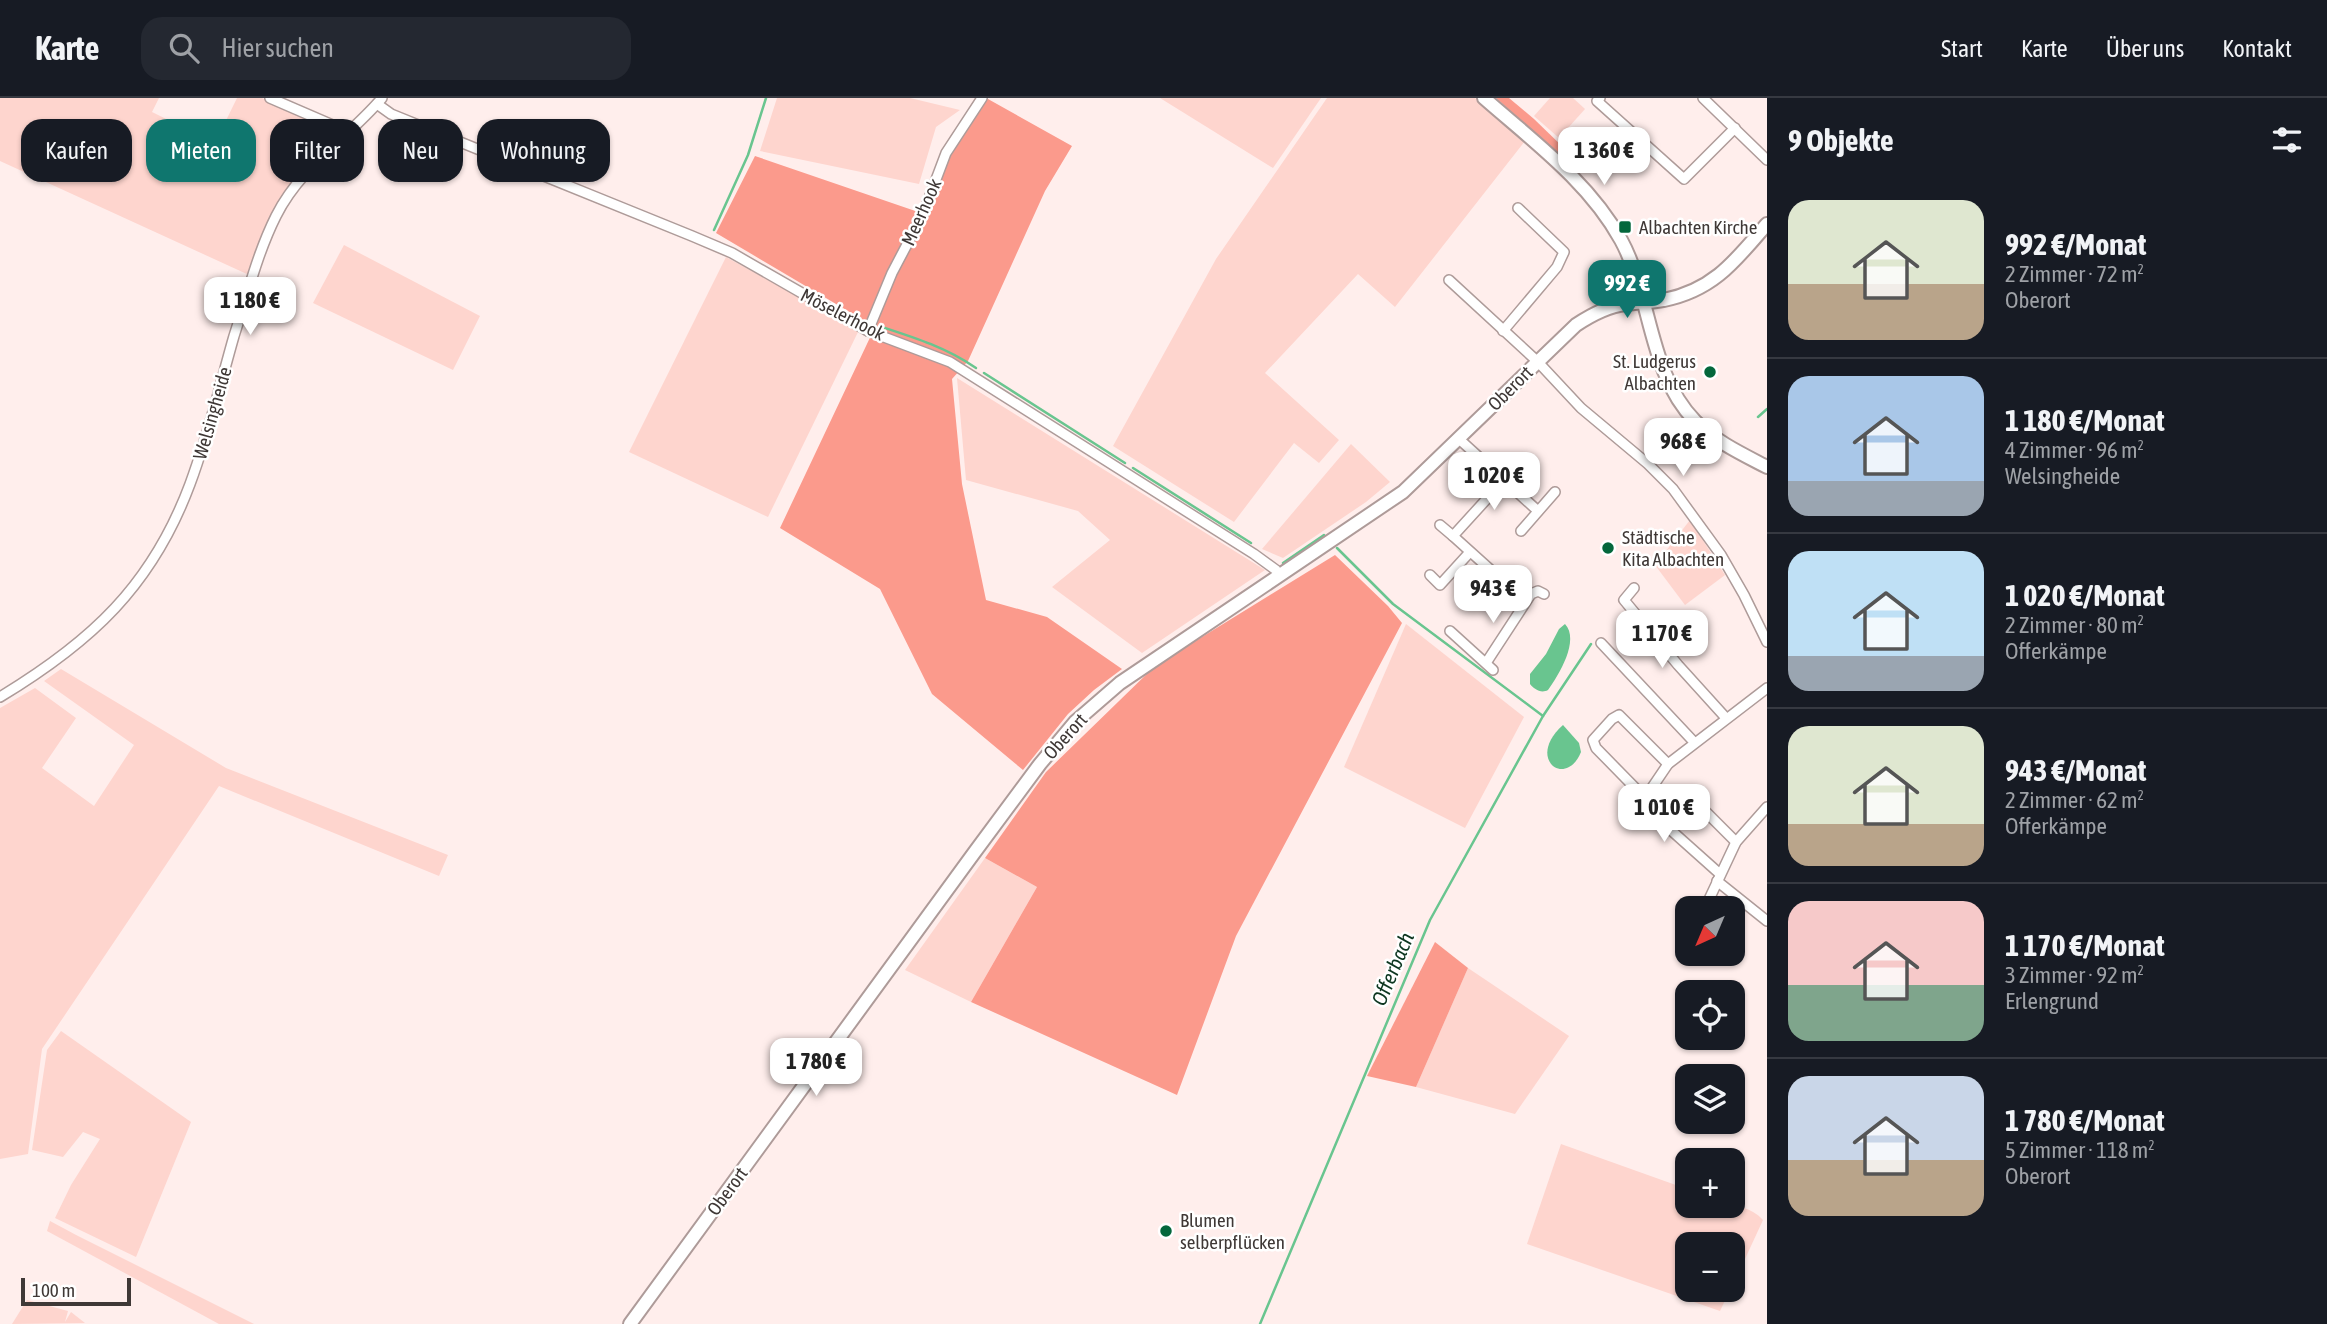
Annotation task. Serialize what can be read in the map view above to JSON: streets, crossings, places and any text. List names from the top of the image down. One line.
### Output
{"streets":{"main road":["Oberort"],"street":["Meerhook","Möselerhook","Welsingheide"]},"crossings":[["Meerhook","Möselerhook"],["Möselerhook","Oberort"],["Möselerhook","Welsingheide"]],"water":["Offerbach"],"places":{"transit":["Albachten Kirche"],"other":["St. Ludgerus Albachten","Städtische Kita Albachten","Blumen selberpflücken"]},"scale_bar":"100 m","north":"bottom left","page":{"header":"Karte","search":"Hier suchen","nav":["Start","Karte","Über uns","Kontakt"],"heading":"9 Objekte","chip":["Kaufen","Mieten","Filter","Neu","Wohnung"],"price":["1 360 €","992 €","1 180 €","968 €","1 020 €","943 €","1 170 €","1 010 €","1 780 €"],"list":[{"name":"992 €/Monat","note":"2 Zimmer · 72 m² · Oberort"},{"name":"1 180 €/Monat","note":"4 Zimmer · 96 m² · Welsingheide"},{"name":"1 020 €/Monat","note":"2 Zimmer · 80 m² · Offerkämpe"},{"name":"943 €/Monat","note":"2 Zimmer · 62 m² · Offerkämpe"},{"name":"1 170 €/Monat","note":"3 Zimmer · 92 m² · Erlengrund"},{"name":"1 780 €/Monat","note":"5 Zimmer · 118 m² · Oberort"}],"map_buttons":["+","−"],"scale":"100 m"}}
